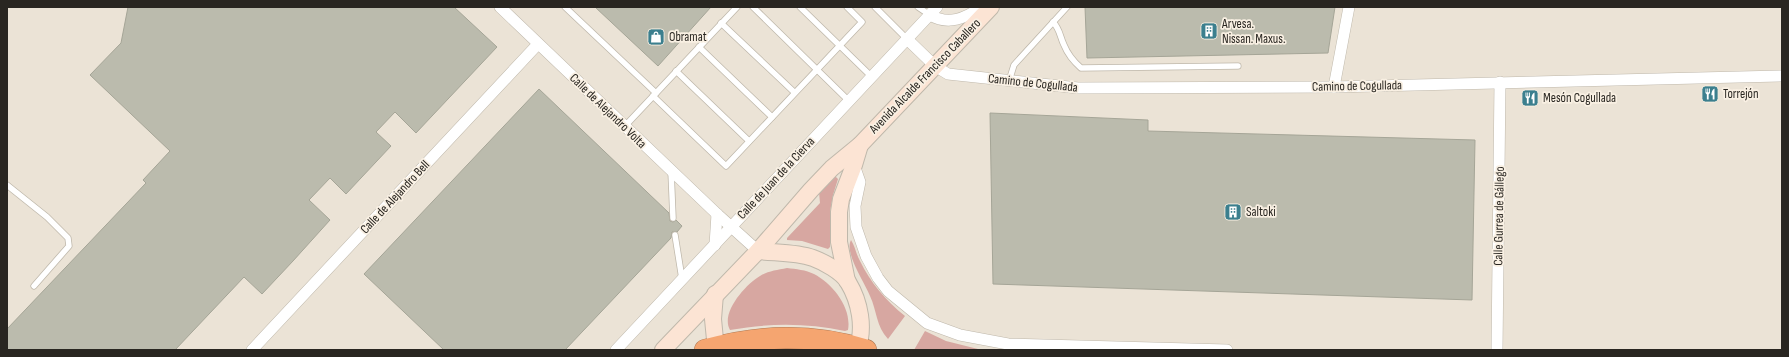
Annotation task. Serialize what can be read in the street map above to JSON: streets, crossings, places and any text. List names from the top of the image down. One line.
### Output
{"streets":{"main road":["Avenida Alcalde Francisco Caballero"],"street":["Camino de Cogullada","Calle de Alejandro Volta","Calle de Juan de la Cierva","Calle de Alejandro Bell","Calle Gurrea de Gállego"]},"crossings":[["Avenida Alcalde Francisco Caballero","Camino de Cogullada"],["Avenida Alcalde Francisco Caballero","Calle de Alejandro Volta"],["Camino de Cogullada","Calle de Juan de la Cierva"],["Camino de Cogullada","Calle Gurrea de Gállego"],["Calle de Alejandro Volta","Calle de Juan de la Cierva"],["Calle de Alejandro Volta","Calle de Alejandro Bell"]],"places":{"building":["Arvesa. Nissan. Maxus.","Saltoki"],"shop":["Obramat"],"restaurant":["Torrejón","Mesón Cogullada"]}}
